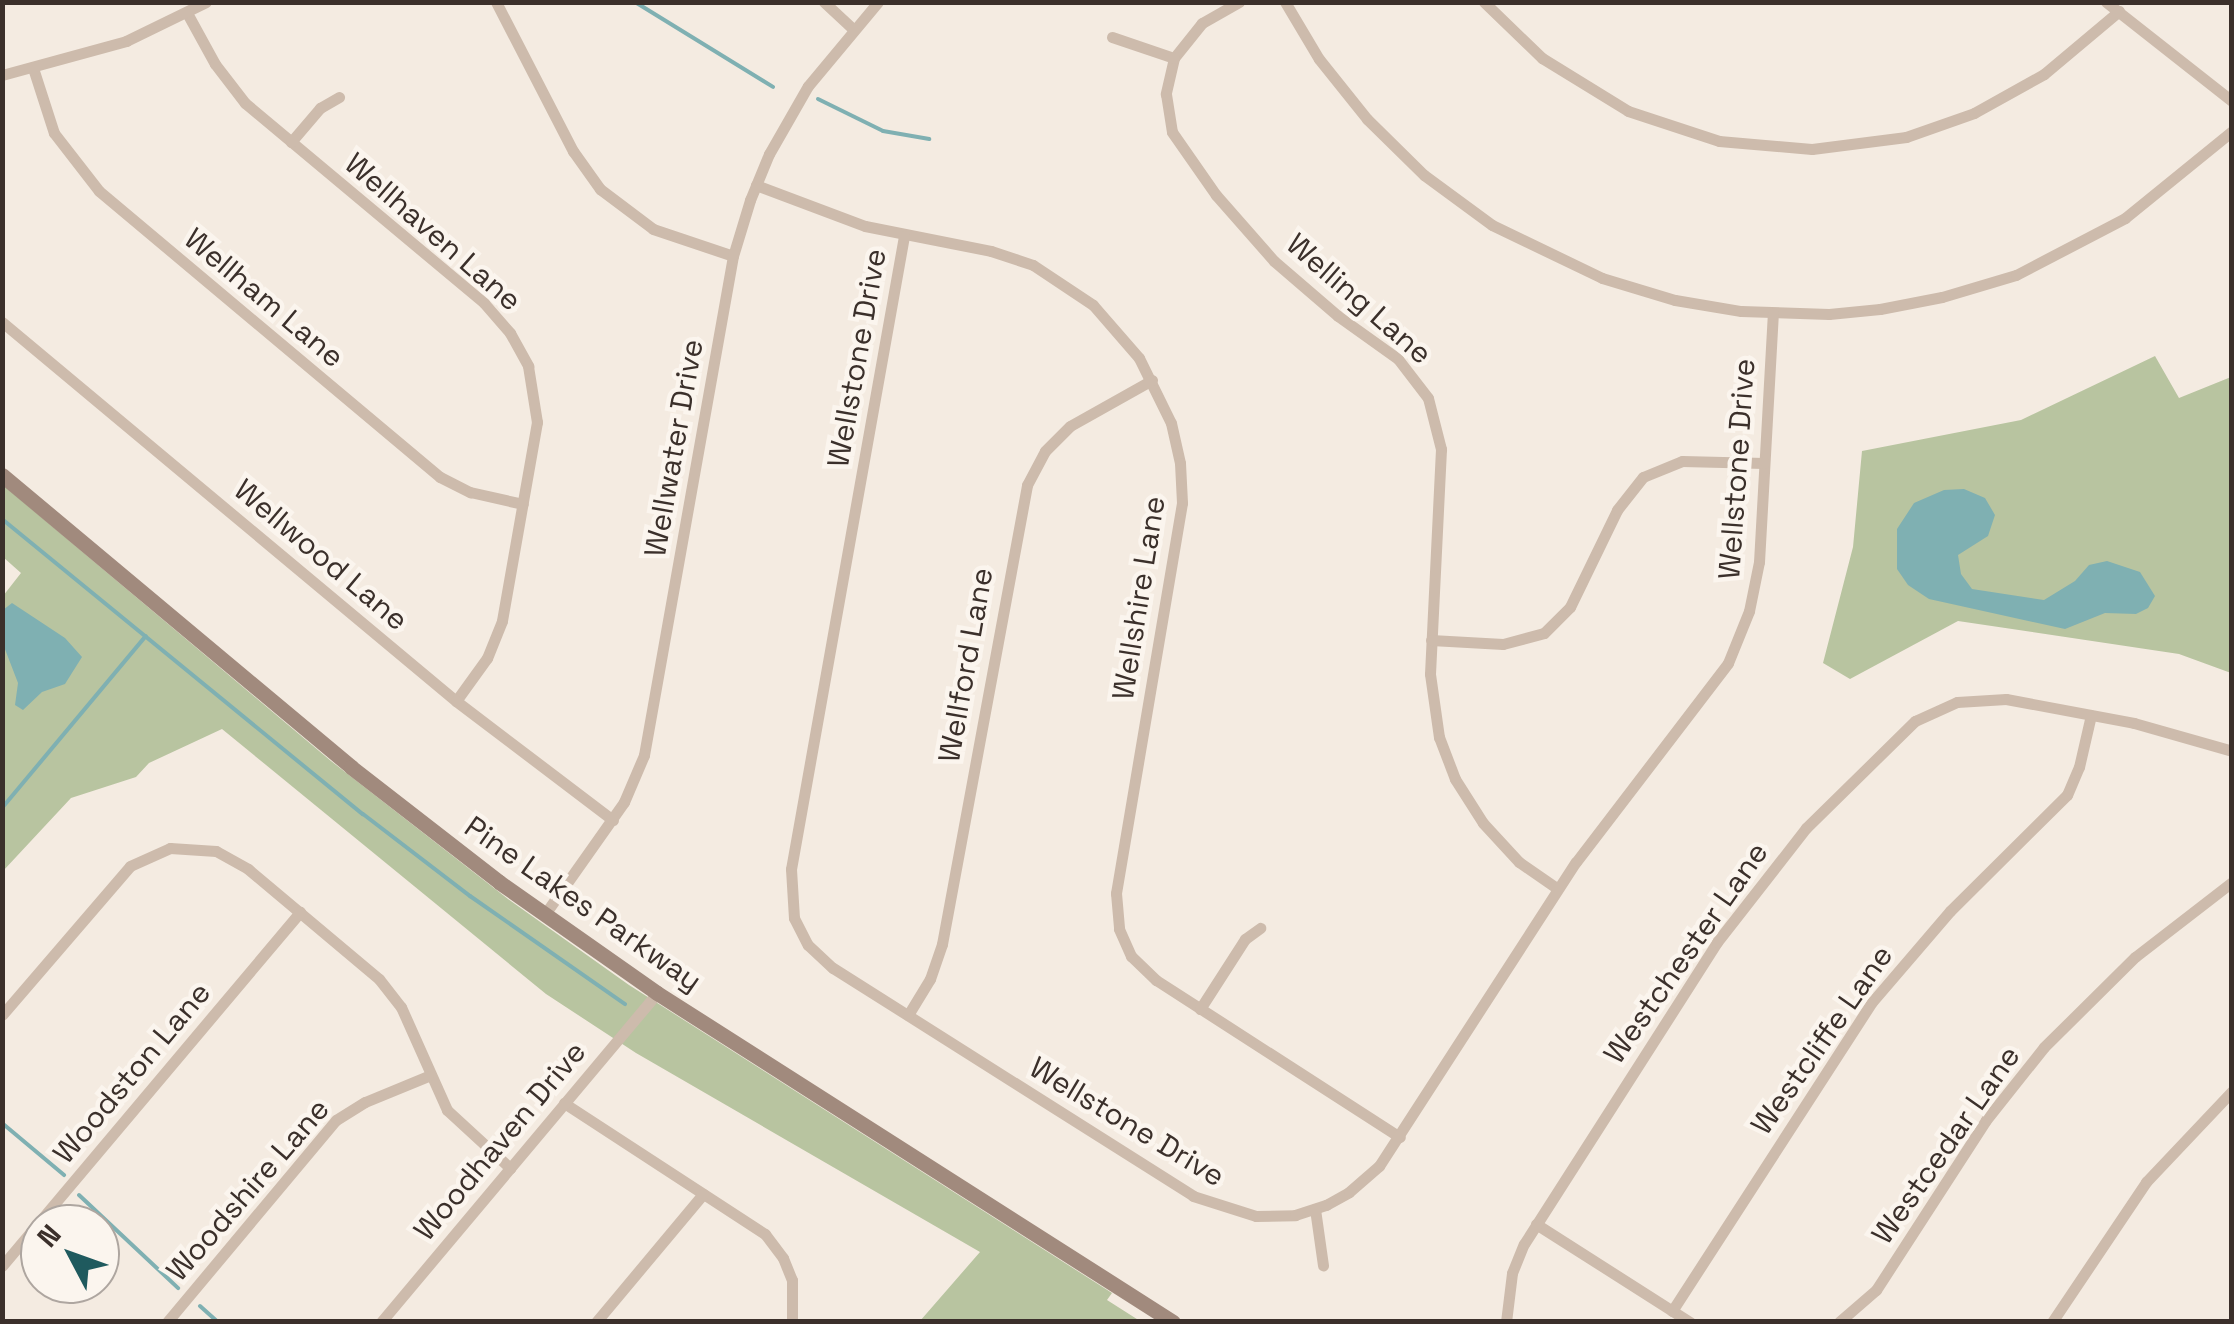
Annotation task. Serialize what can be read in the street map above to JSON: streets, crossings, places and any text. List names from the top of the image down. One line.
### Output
{"streets":{"street":["Wellhaven Lane","Wellham Lane","Welling Lane","Wellstone Drive","Wellwater Drive","Wellwood Lane","Wellshire Lane","Wellford Lane","Pine Lakes Parkway","Westchester Lane","Westcliffe Lane","Woodston Lane","Woodhaven Drive","Westcedar Lane","Woodshire Lane"]},"crossings":[["Wellhaven Lane","Wellham Lane"],["Wellhaven Lane","Wellwood Lane"],["Welling Lane","Wellstone Drive"],["Wellstone Drive","Wellshire Lane"],["Wellstone Drive","Wellford Lane"],["Wellwater Drive","Wellwood Lane"],["Wellwater Drive","Wellshire Lane"],["Wellwater Drive","Pine Lakes Parkway"],["Wellshire Lane","Wellford Lane"],["Pine Lakes Parkway","Woodhaven Drive"],["Westchester Lane","Westcliffe Lane"]],"north":"top left"}
